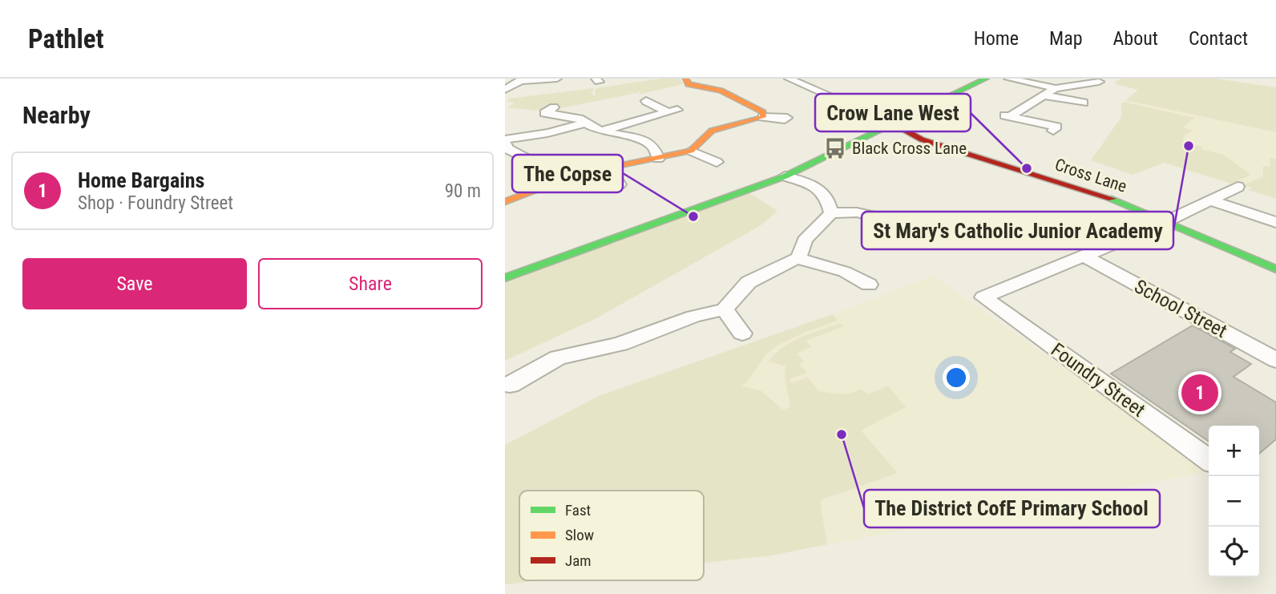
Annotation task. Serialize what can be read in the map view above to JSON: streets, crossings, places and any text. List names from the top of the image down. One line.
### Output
{"streets":{"street":["Cross Lane","School Street","Foundry Street"]},"crossings":[["School Street","Foundry Street"]],"places":{"other":["St Mary's Catholic Junior Academy","Crow Lane West","The Copse","The District CofE Primary School"],"bus stop":["Black Cross Lane"]},"legend":["Fast","Slow","Jam"],"page":{"header":"Pathlet","nav":["Home","Map","About","Contact"],"heading":"Nearby","list":[{"mark":"1","name":"Home Bargains","note":"Shop · Foundry Street","value":"90 m"}],"buttons":["Save","Share"],"pins":"1","map_buttons":["+","−"]}}
